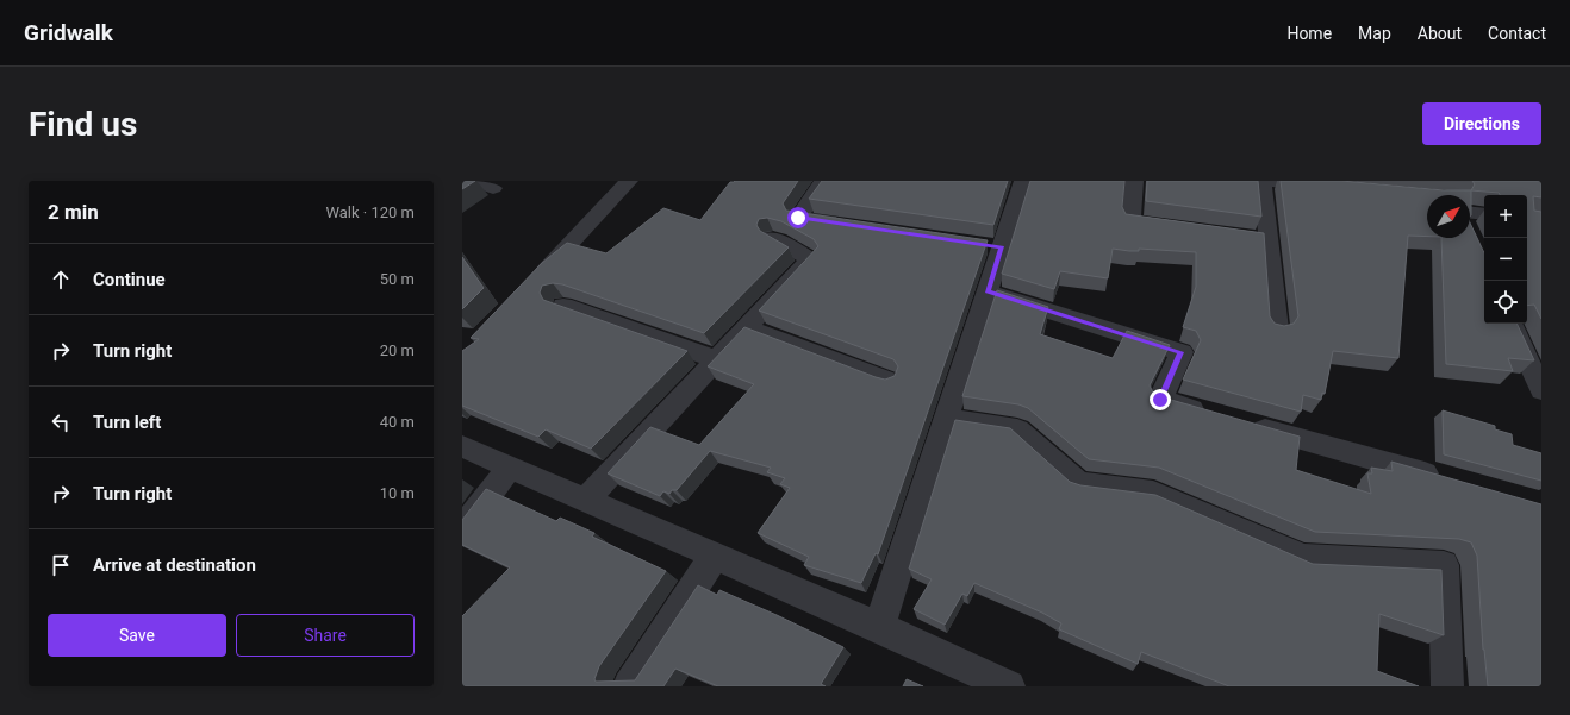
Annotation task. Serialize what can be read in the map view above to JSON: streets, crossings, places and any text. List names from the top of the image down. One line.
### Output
{"north":"top right","page":{"header":"Gridwalk","nav":["Home","Map","About","Contact"],"buttons":["Directions",["Save","Share"]],"title":"Find us","heading":["2 min","Walk · 120 m"],"map_buttons":["+","−"],"list":[["Continue","50 m"],["Turn right","20 m"],["Turn left","40 m"],["Turn right","10 m"],"Arrive at destination"]}}
